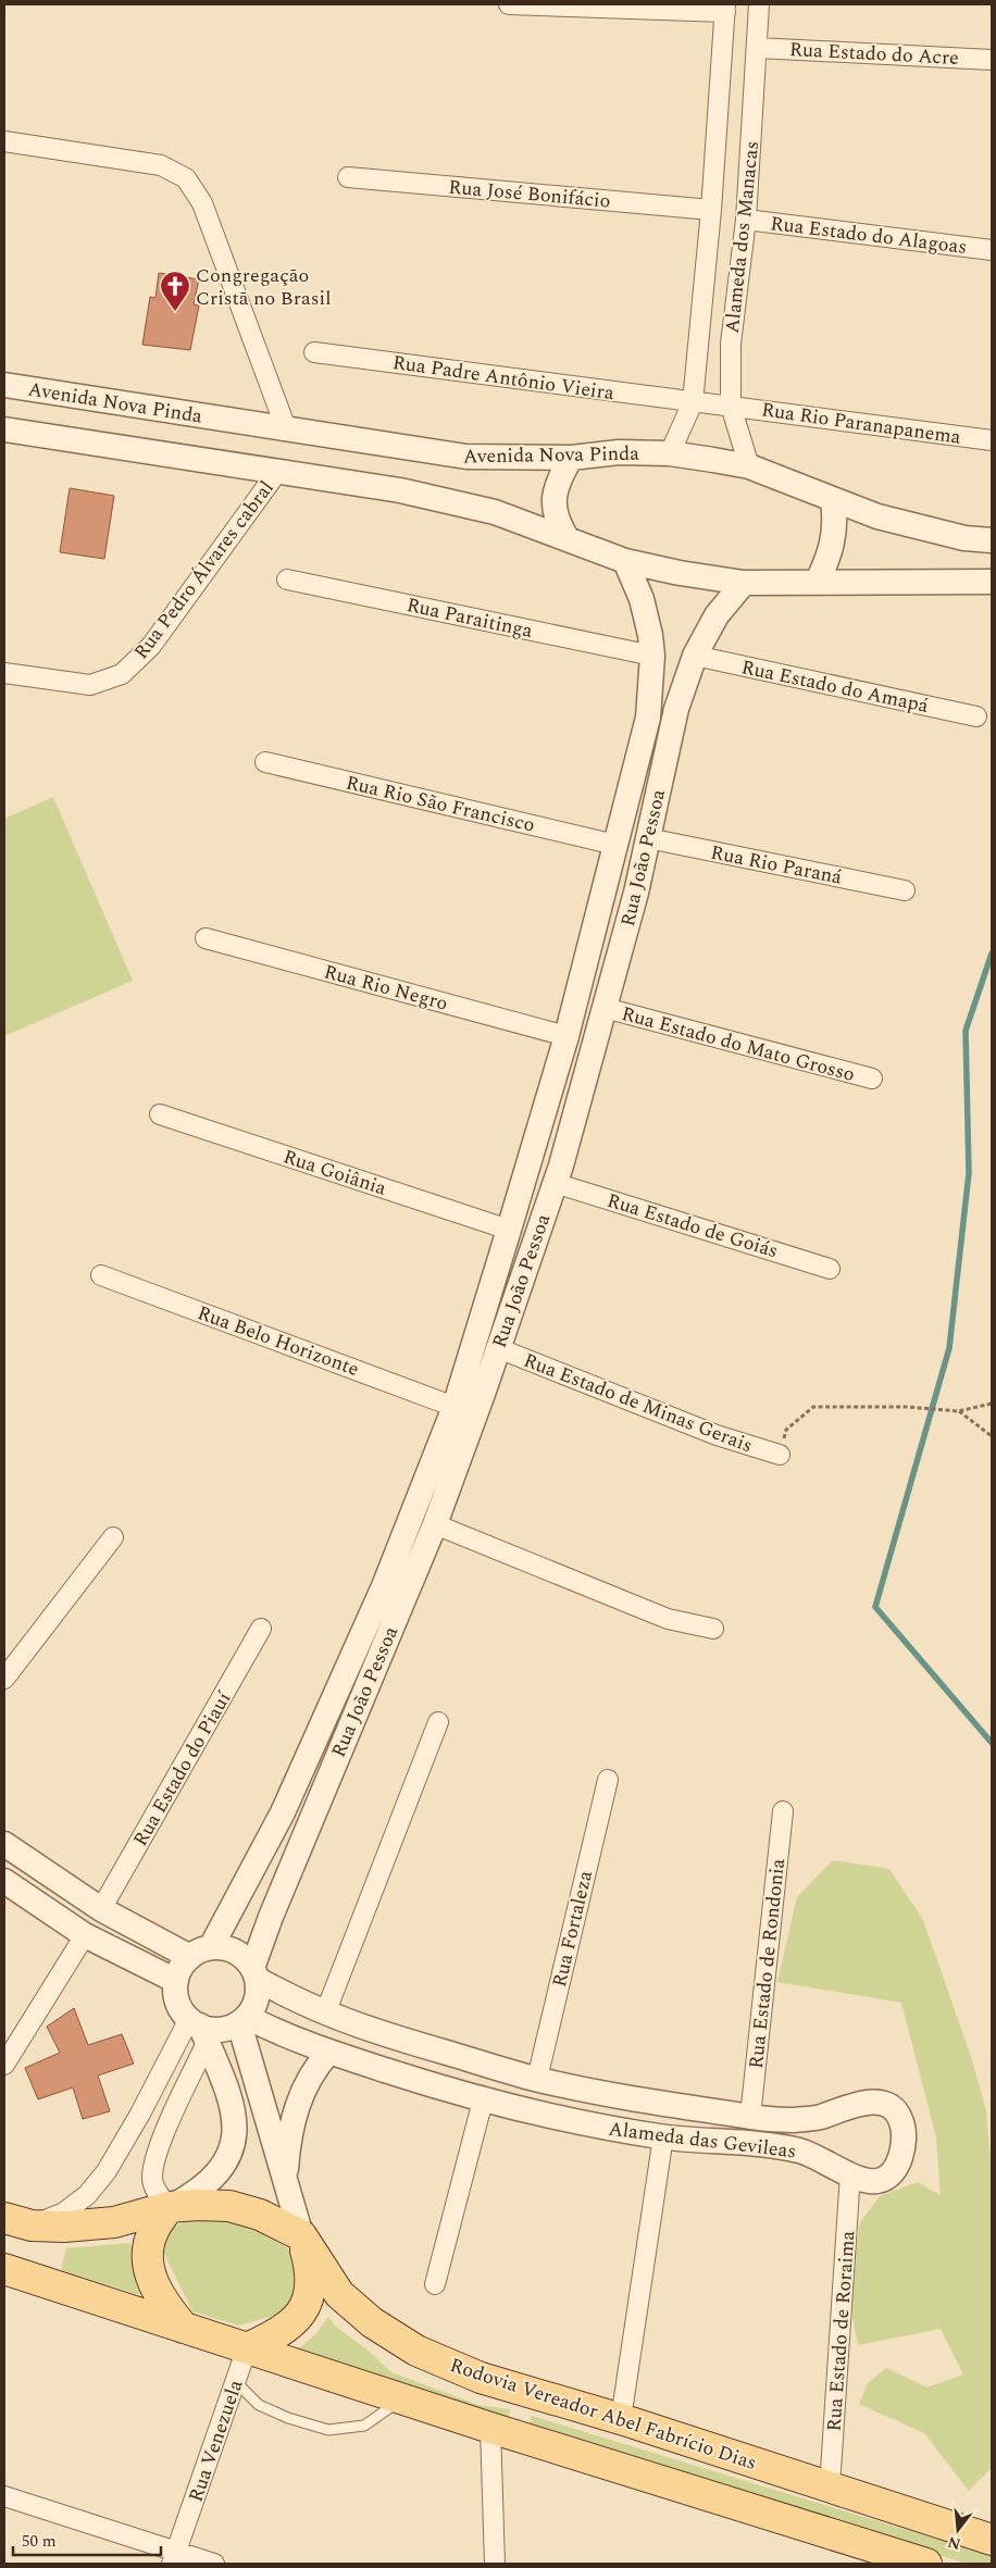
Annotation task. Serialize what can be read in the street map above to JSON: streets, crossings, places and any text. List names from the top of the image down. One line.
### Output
{"streets":{"main road":["Rodovia Vereador Abel Fabrício Dias"],"street":["Rua Estado do Acre","Rua José Bonifácio","Rua Estado do Alagoas","Alameda dos Manacas","Rua Padre Antônio Vieira","Avenida Nova Pinda","Rua Rio Paranapanema","Rua Pedro Álvares cabral","Rua Paraitinga","Rua Estado do Amapá","Rua Rio São Francisco","Rua João Pessoa","Rua Rio Paraná","Rua Rio Negro","Rua Estado do Mato Grosso","Rua Goiânia","Rua Estado de Goiás","Rua Belo Horizonte","Rua Estado de Minas Gerais","Rua Estado do Piauí","Rua Fortaleza","Rua Estado de Rondonia","Alameda das Gevileas","Rua Estado de Roraima","Rua Venezuela"]},"crossings":[["Rua Estado do Acre","Alameda dos Manacas"],["Rua José Bonifácio","Alameda dos Manacas"],["Rua Estado do Alagoas","Alameda dos Manacas"],["Alameda dos Manacas","Rua Padre Antônio Vieira"],["Alameda dos Manacas","Avenida Nova Pinda"],["Alameda dos Manacas","Rua Rio Paranapanema"],["Rua Padre Antônio Vieira","Rua Rio Paranapanema"],["Rua Paraitinga","Rua João Pessoa"],["Rua Estado do Amapá","Rua João Pessoa"],["Rua Rio São Francisco","Rua João Pessoa"],["Rua João Pessoa","Rua Rio Paraná"],["Rua João Pessoa","Rua Rio Negro"],["Rua João Pessoa","Rua Estado do Mato Grosso"],["Rua João Pessoa","Rua Goiânia"],["Rua João Pessoa","Rua Estado de Goiás"],["Rua João Pessoa","Rua Belo Horizonte"],["Rua João Pessoa","Rua Estado de Minas Gerais"],["Rua João Pessoa","Alameda das Gevileas"],["Rua Estado do Piauí","Alameda das Gevileas"],["Rua Fortaleza","Alameda das Gevileas"],["Rua Estado de Rondonia","Alameda das Gevileas"],["Alameda das Gevileas","Rua Estado de Roraima"],["Rua Estado de Roraima","Rodovia Vereador Abel Fabrício Dias"],["Rodovia Vereador Abel Fabrício Dias","Rua Venezuela"]],"places":{"church":["Congregação Cristã no Brasil"]},"scale_bar":"50 m","north":"bottom"}
